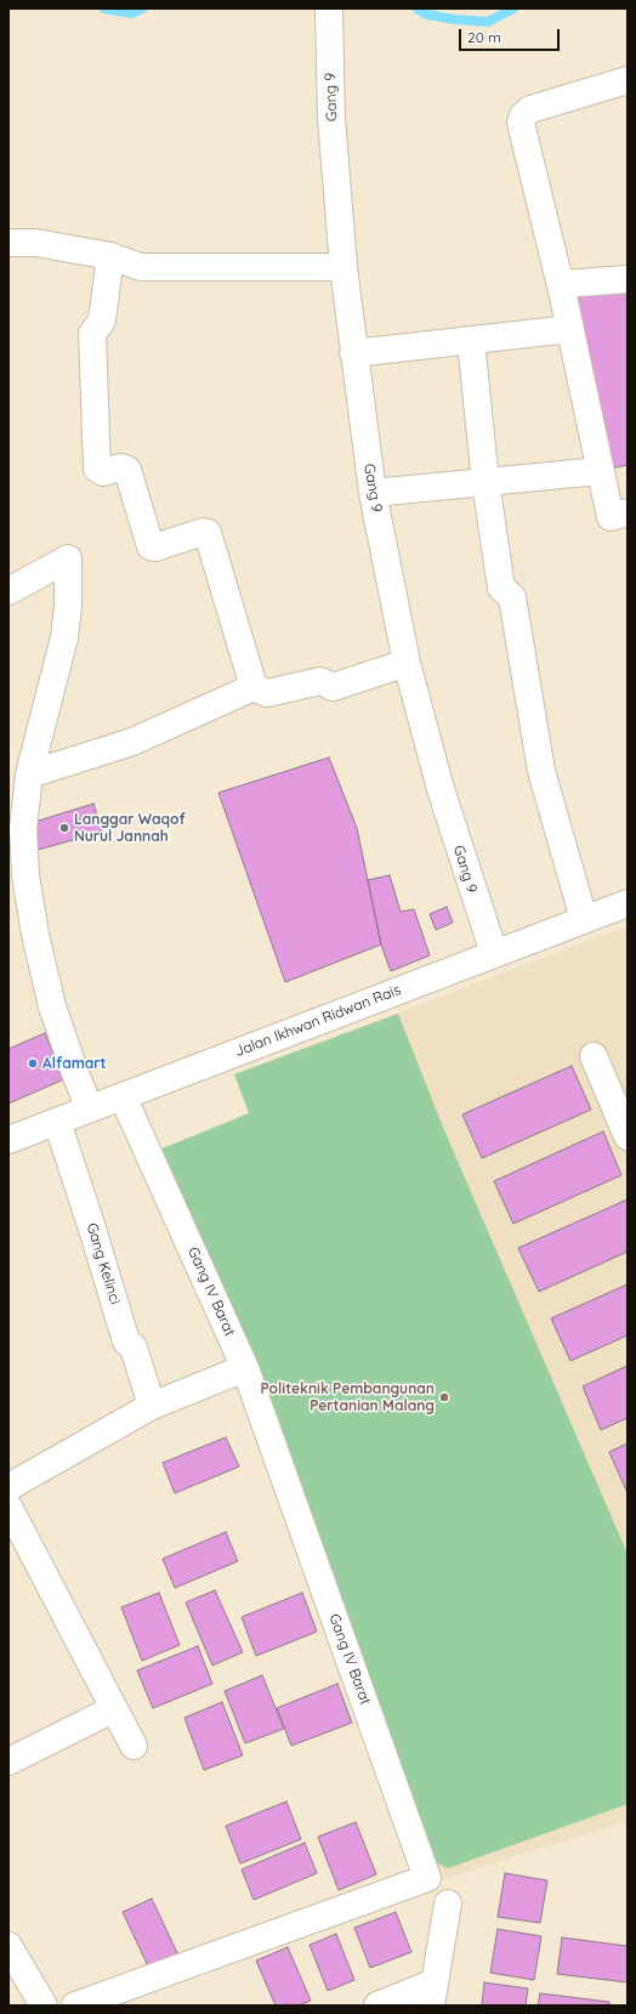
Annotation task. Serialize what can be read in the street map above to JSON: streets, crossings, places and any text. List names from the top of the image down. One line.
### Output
{"streets":{"street":["Gang 9","Jalan Ikhwan Ridwan Rais","Gang Kelinci","Gang IV Barat"]},"crossings":[["Gang 9","Jalan Ikhwan Ridwan Rais"],["Jalan Ikhwan Ridwan Rais","Gang Kelinci"],["Jalan Ikhwan Ridwan Rais","Gang IV Barat"]],"places":["Langgar Waqof Nurul Jannah","Alfamart","Politeknik Pembangunan Pertanian Malang"],"scale_bar":"20 m"}
